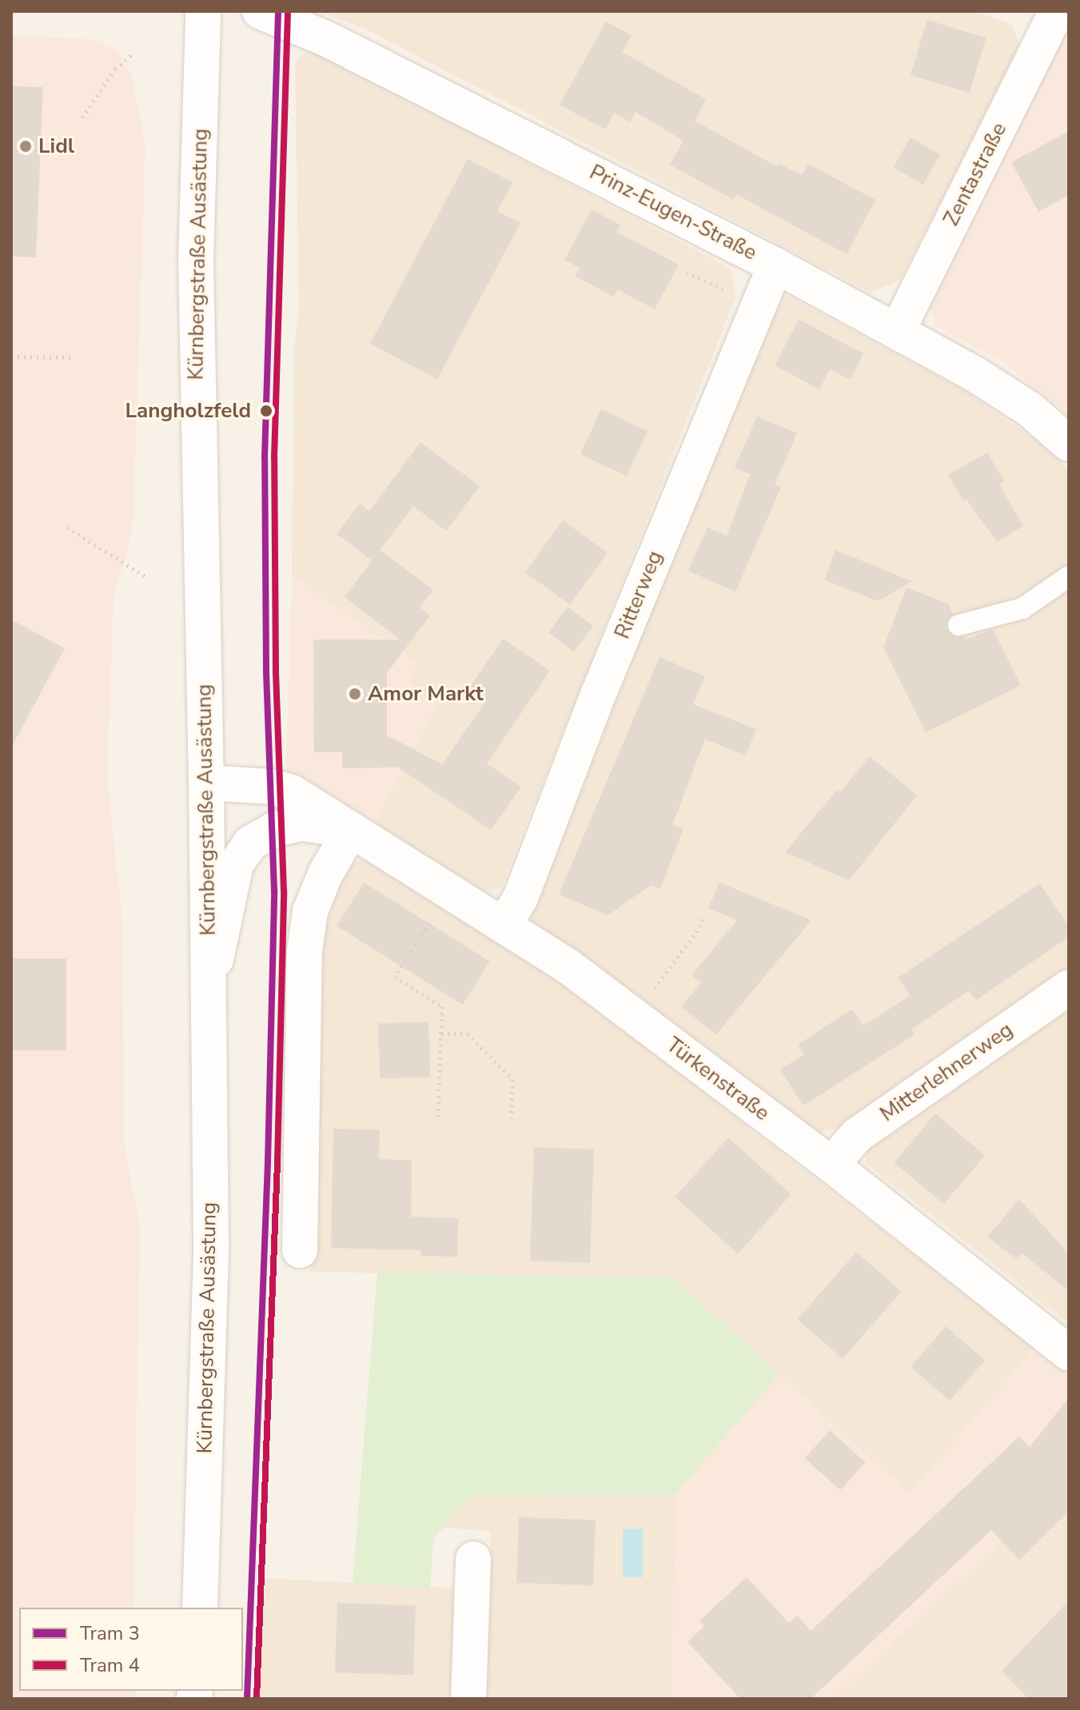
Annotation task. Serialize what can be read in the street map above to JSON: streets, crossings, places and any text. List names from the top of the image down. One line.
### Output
{"streets":{"street":["Zentastraße","Prinz-Eugen-Straße","Kürnbergstraße Ausästung","Ritterweg","Mitterlehnerweg","Türkenstraße"]},"crossings":[["Zentastraße","Prinz-Eugen-Straße"],["Prinz-Eugen-Straße","Ritterweg"],["Kürnbergstraße Ausästung","Türkenstraße"],["Ritterweg","Türkenstraße"],["Mitterlehnerweg","Türkenstraße"]],"places":["Lidl","Langholzfeld","Amor Markt"],"lines":["tram line 3","tram line 4"],"legend":["Tram 3","Tram 4"]}
